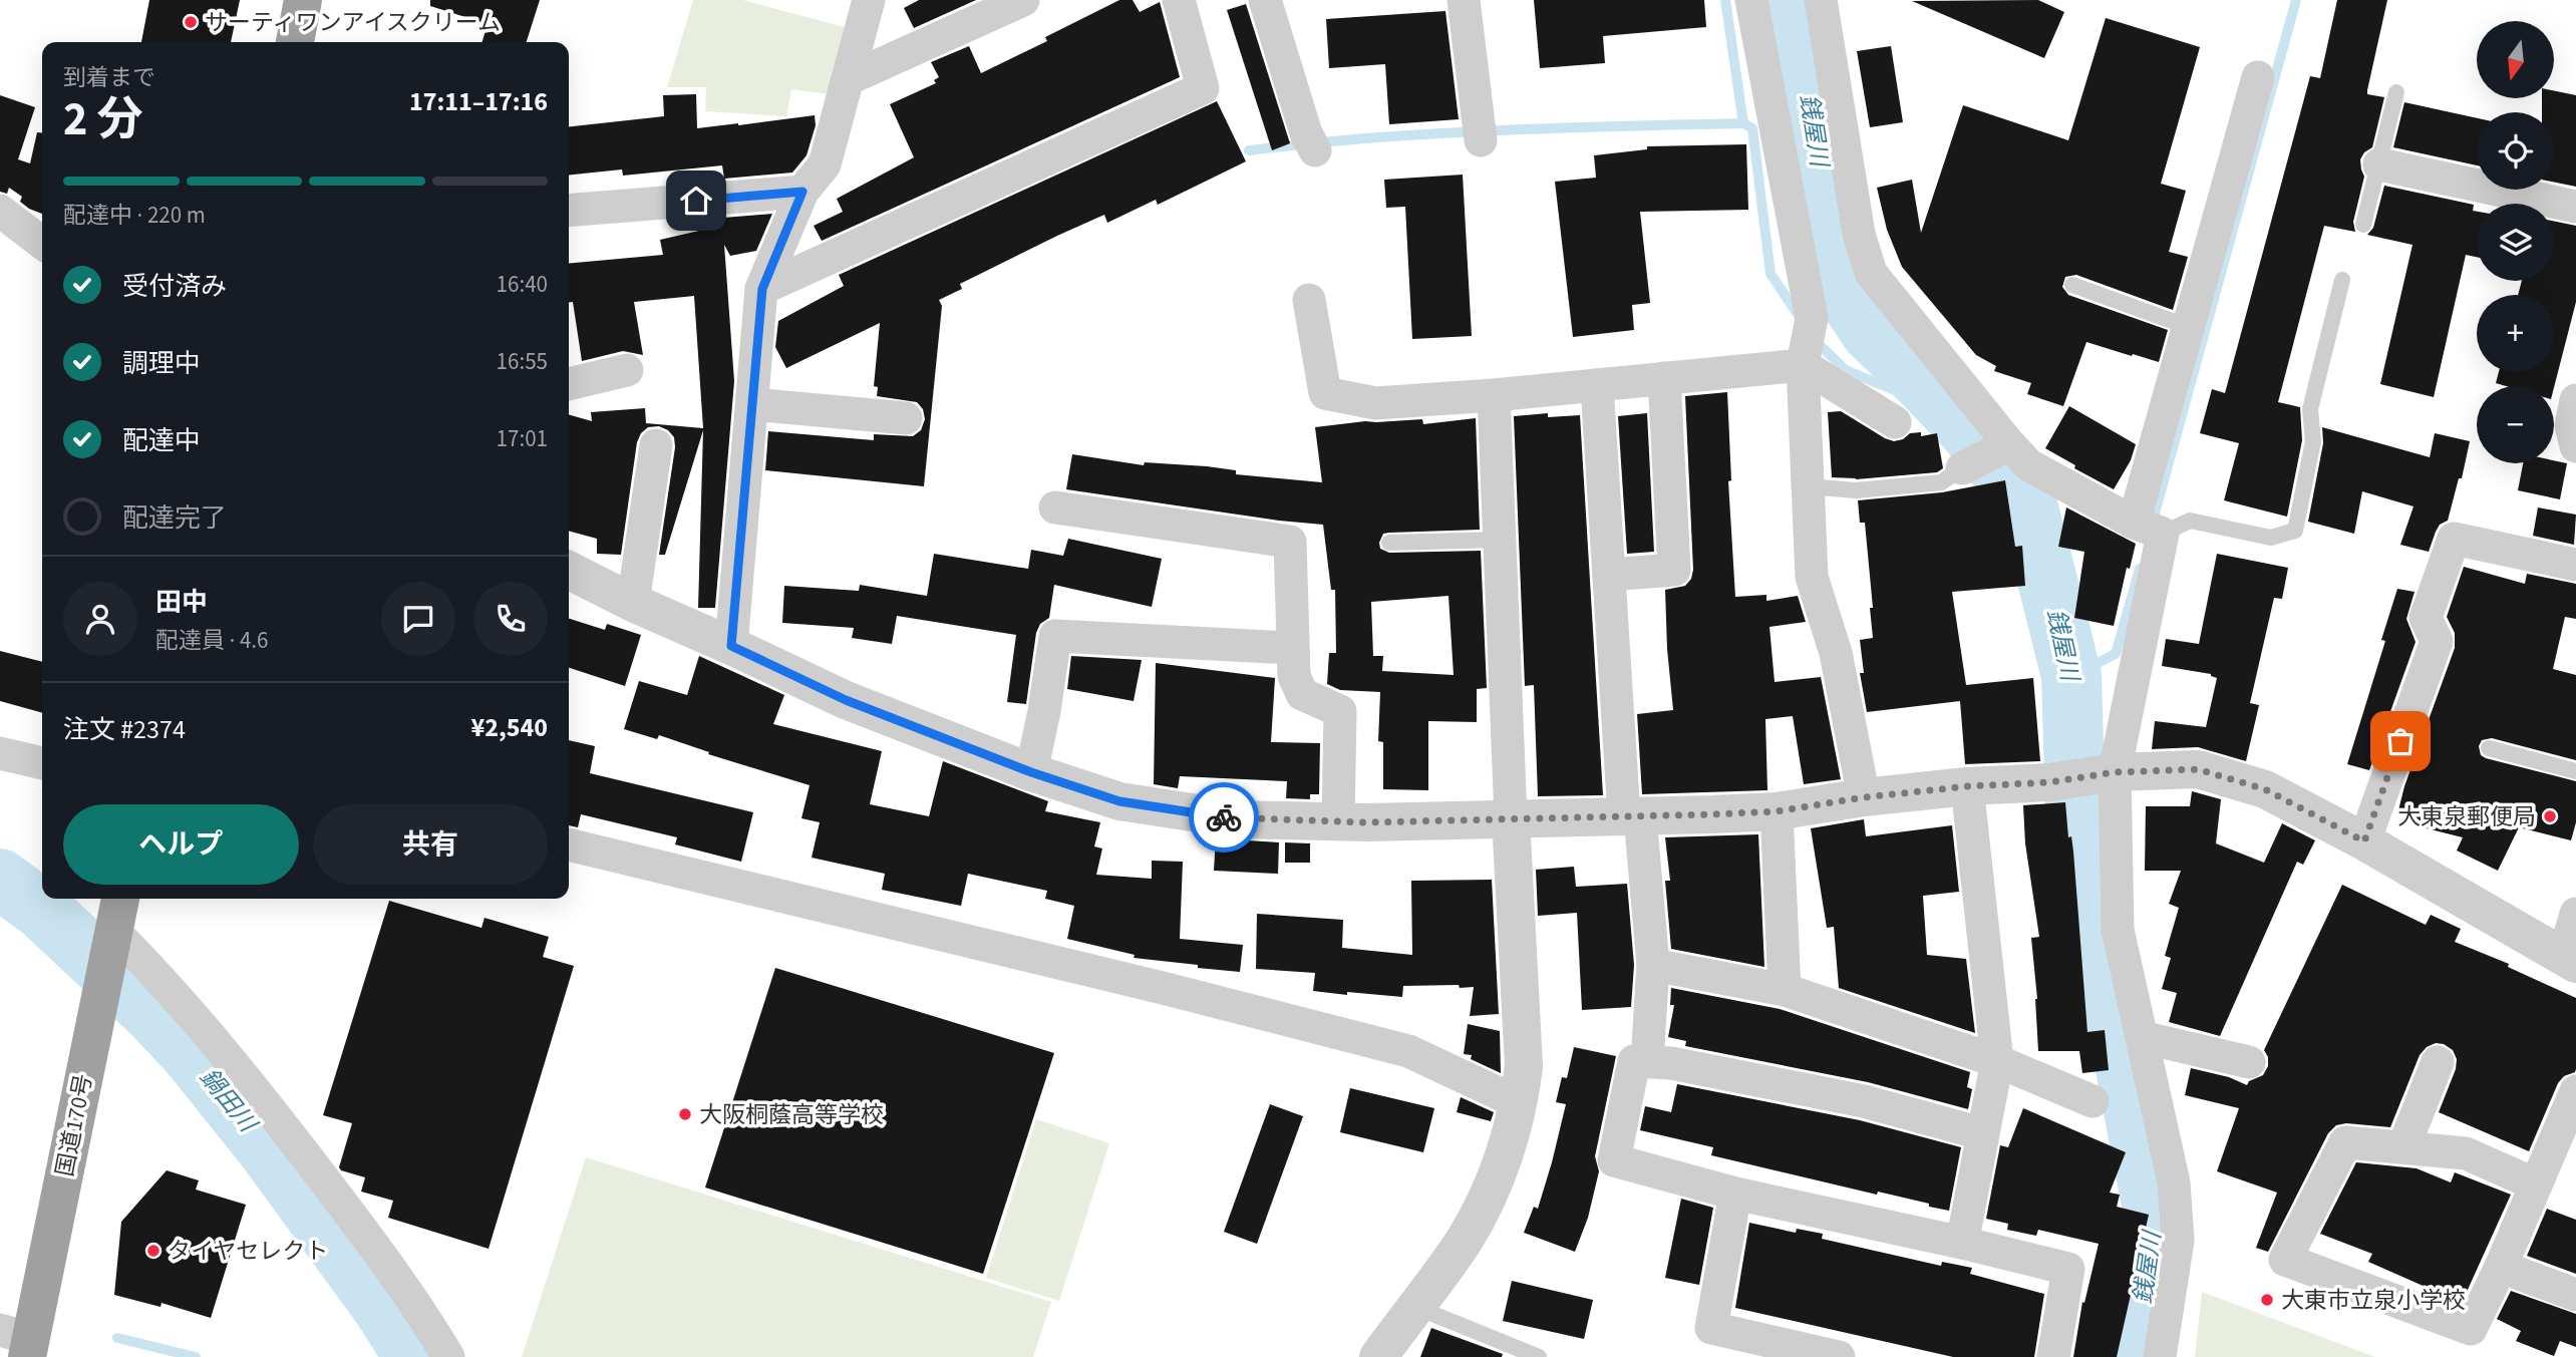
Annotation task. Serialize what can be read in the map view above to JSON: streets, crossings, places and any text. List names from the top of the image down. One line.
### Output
{"streets":{"highway":["国道170号"]},"water":["銭屋川","鍋田川"],"places":["サーティワンアイスクリーム","大東泉郵便局","大阪桐蔭高等学校","タイヤセレクト","大東市立泉小学校"],"north":"bottom","page":{"map_buttons":["+","−"],"heading":["2 分","到着まで","17:11–17:16"],"panel":["田中","配達員 · 4.6","注文 #2374","¥2,540"],"bar":"配達中 · 220 m","list":[["受付済み","16:40"],["調理中","16:55"],["配達中","17:01"],"配達完了"],"buttons":["ヘルプ","共有"]}}
